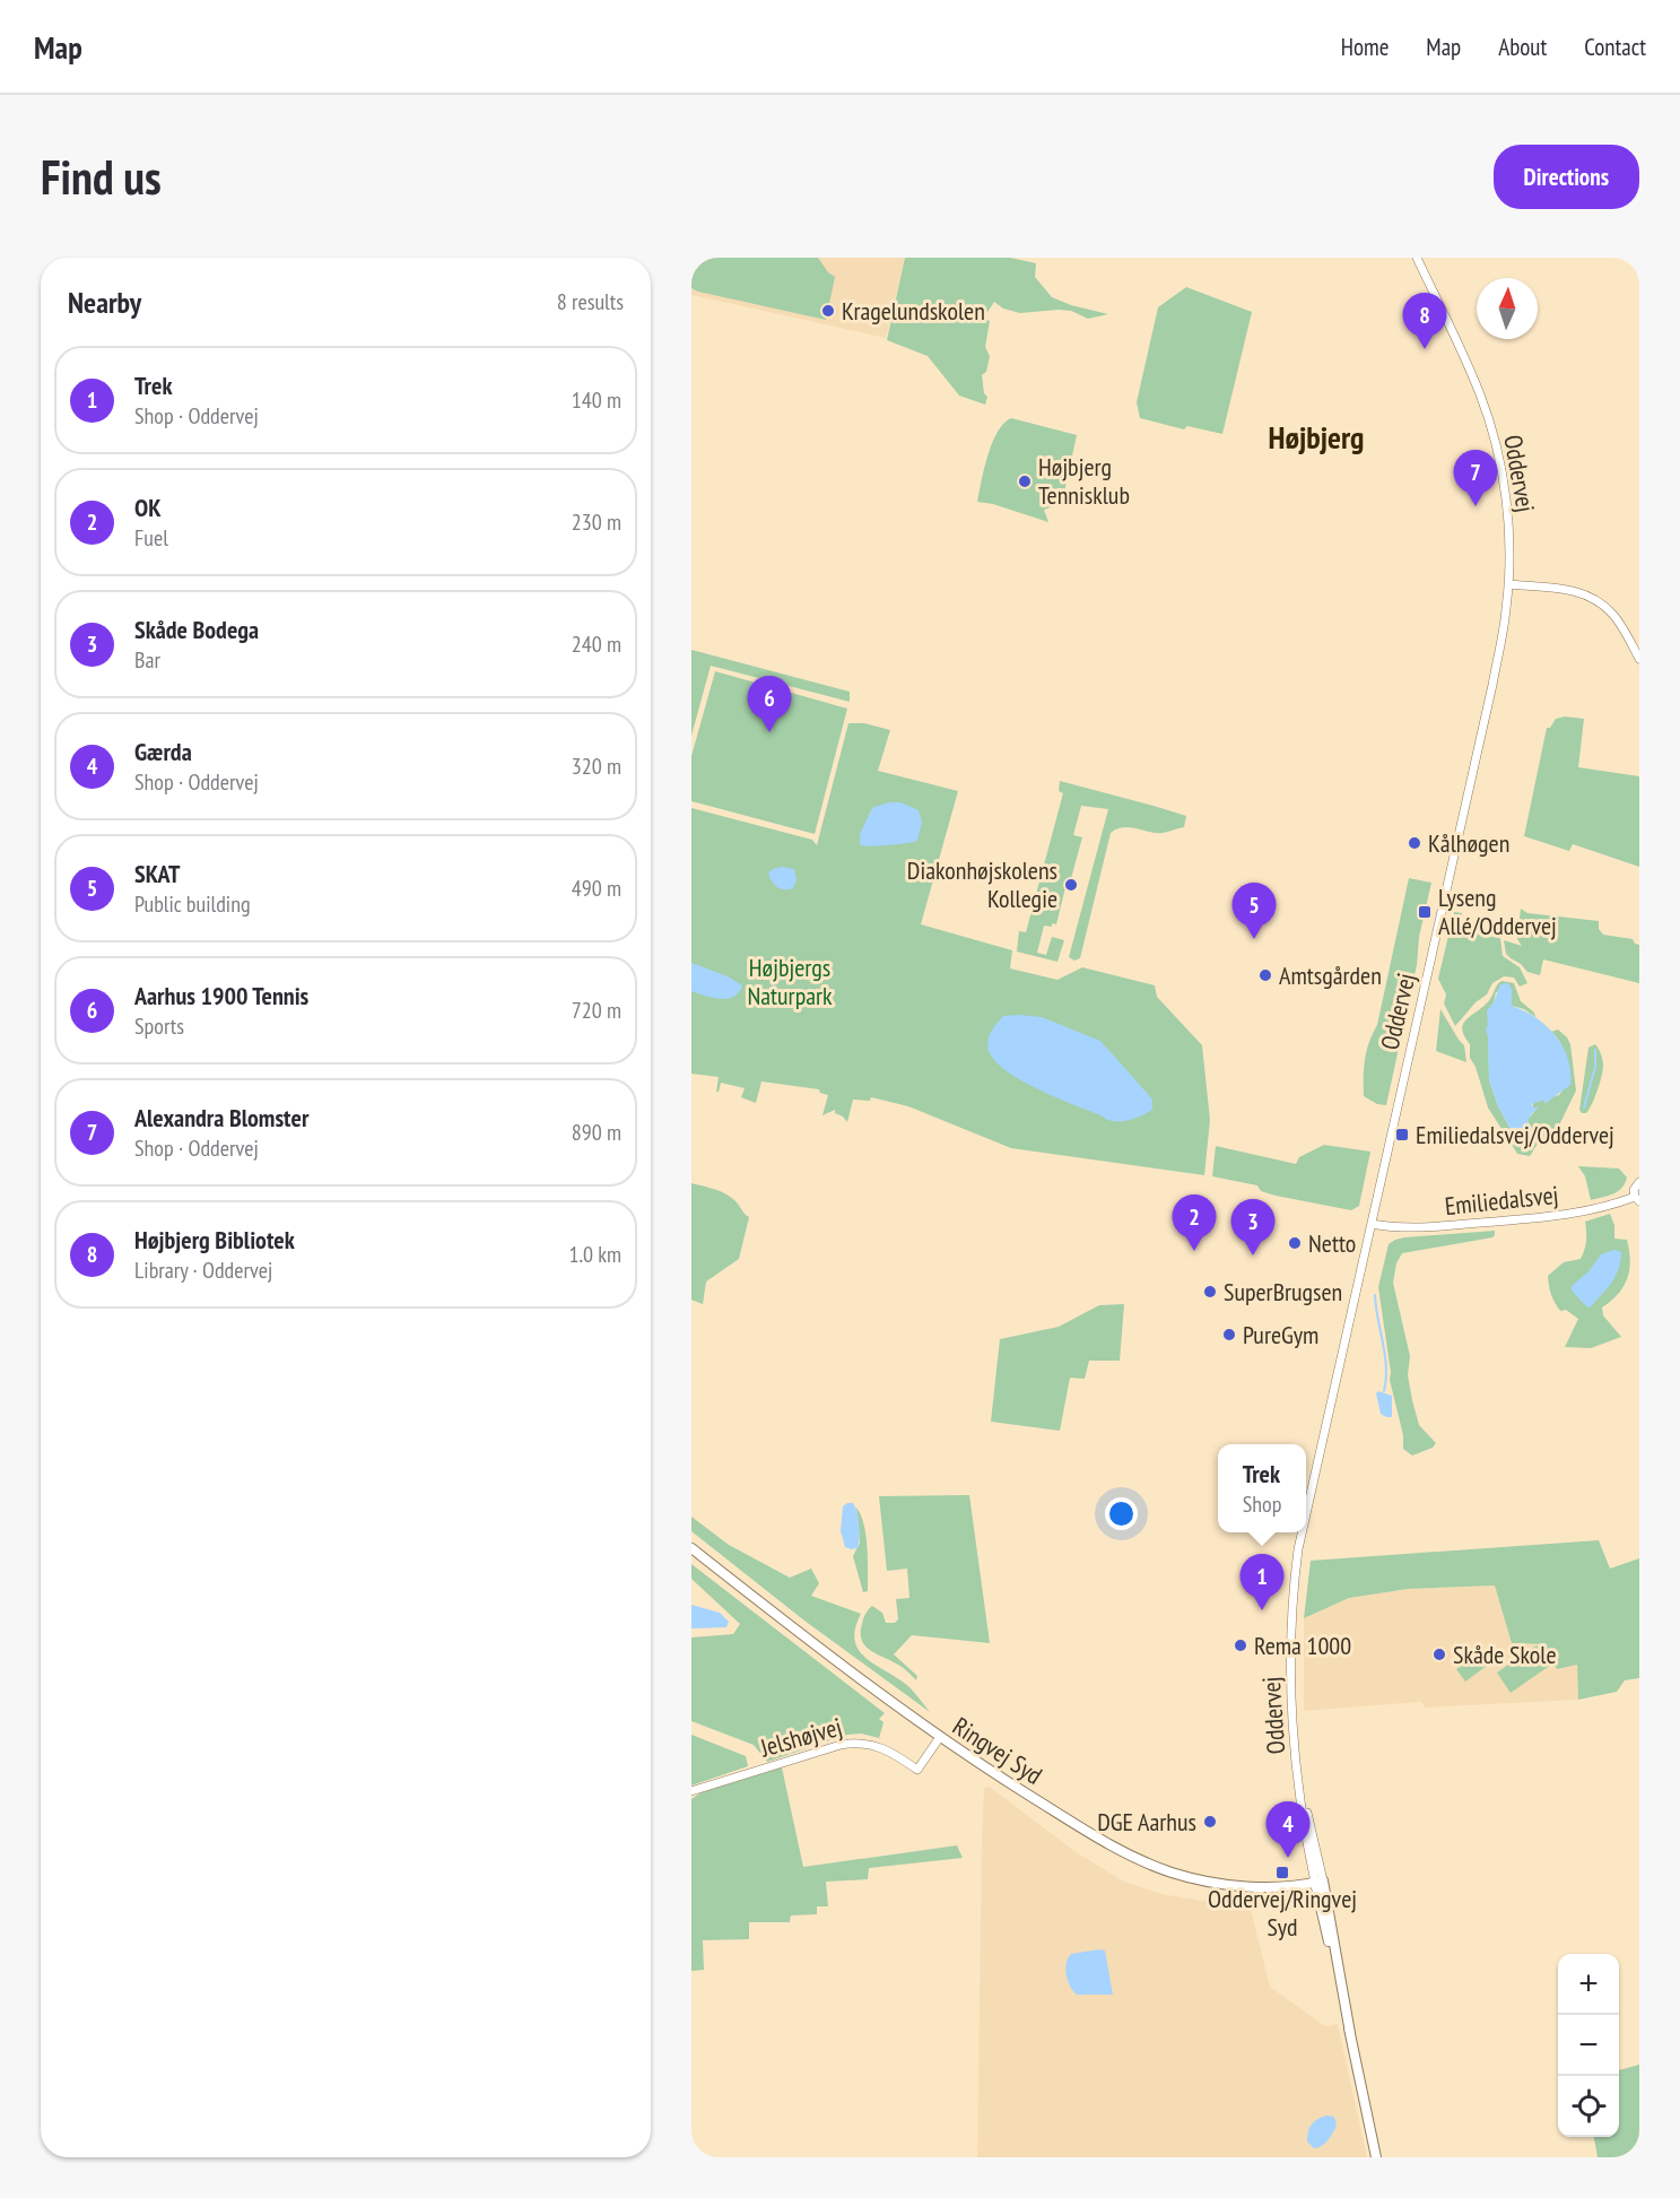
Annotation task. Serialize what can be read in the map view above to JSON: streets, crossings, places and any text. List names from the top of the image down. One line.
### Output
{"streets":{"main road":["Oddervej","Ringvej Syd"],"street":["Emiliedalsvej","Jelshøjvej"]},"crossings":[["Oddervej","Emiliedalsvej"],["Oddervej","Ringvej Syd"],["Jelshøjvej","Ringvej Syd"]],"districts":["Højbjerg"],"parks":["Højbjergs Naturpark"],"places":{"other":["Kragelundskolen","Højbjerg Tennisklub","Kålhøgen","Diakonhøjskolens Kollegie","Amtsgården","Netto","SuperBrugsen","PureGym","Rema 1000","Skåde Skole","DGE Aarhus"],"transit":["Lyseng Allé/Oddervej","Emiliedalsvej/Oddervej","Oddervej/Ringvej Syd"]},"north":"top","page":{"header":"Map","nav":["Home","Map","About","Contact"],"buttons":"Directions","title":"Find us","heading":["Nearby","8 results"],"pins":["8","7","6","5","2","3","1","4"],"list":[{"mark":"1","name":"Trek","note":"Shop · Oddervej","value":"140 m"},{"mark":"2","name":"OK","note":"Fuel","value":"230 m"},{"mark":"3","name":"Skåde Bodega","note":"Bar","value":"240 m"},{"mark":"4","name":"Gærda","note":"Shop · Oddervej","value":"320 m"},{"mark":"5","name":"SKAT","note":"Public building","value":"490 m"},{"mark":"6","name":"Aarhus 1900 Tennis","note":"Sports","value":"720 m"},{"mark":"7","name":"Alexandra Blomster","note":"Shop · Oddervej","value":"890 m"},{"mark":"8","name":"Højbjerg Bibliotek","note":"Library · Oddervej","value":"1.0 km"}],"popup":["Trek","Shop"],"map_buttons":["+","−"]}}
